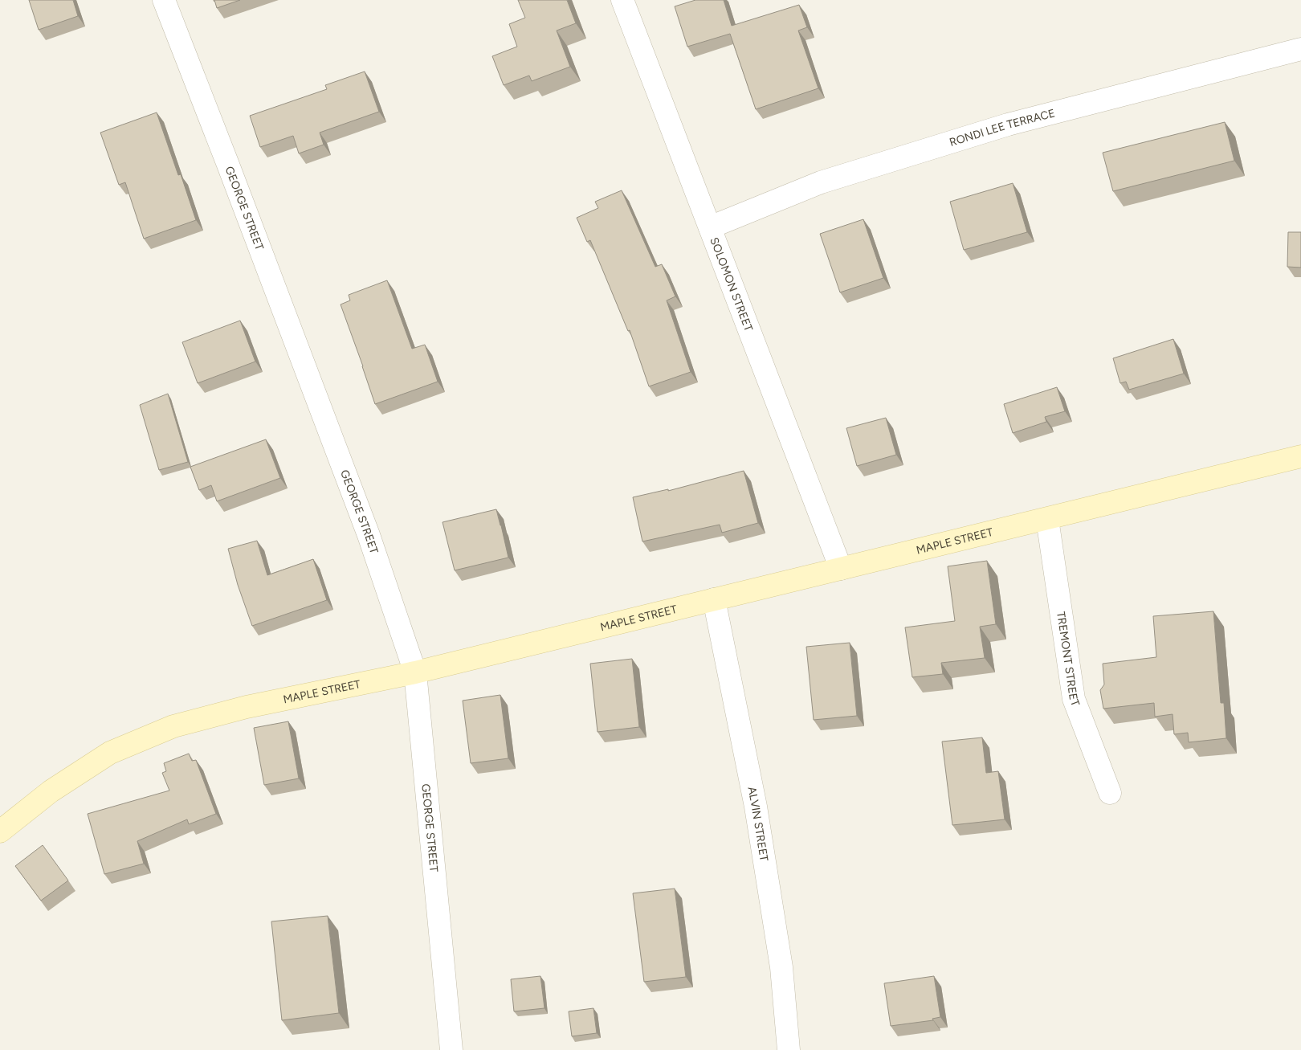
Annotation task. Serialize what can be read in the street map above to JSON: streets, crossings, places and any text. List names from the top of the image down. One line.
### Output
{"streets":{"main road":["MAPLE STREET"],"street":["RONDI LEE TERRACE","GEORGE STREET","SOLOMON STREET","TREMONT STREET","ALVIN STREET"]},"crossings":[["RONDI LEE TERRACE","SOLOMON STREET"],["GEORGE STREET","MAPLE STREET"],["SOLOMON STREET","MAPLE STREET"],["MAPLE STREET","TREMONT STREET"],["MAPLE STREET","ALVIN STREET"]]}
